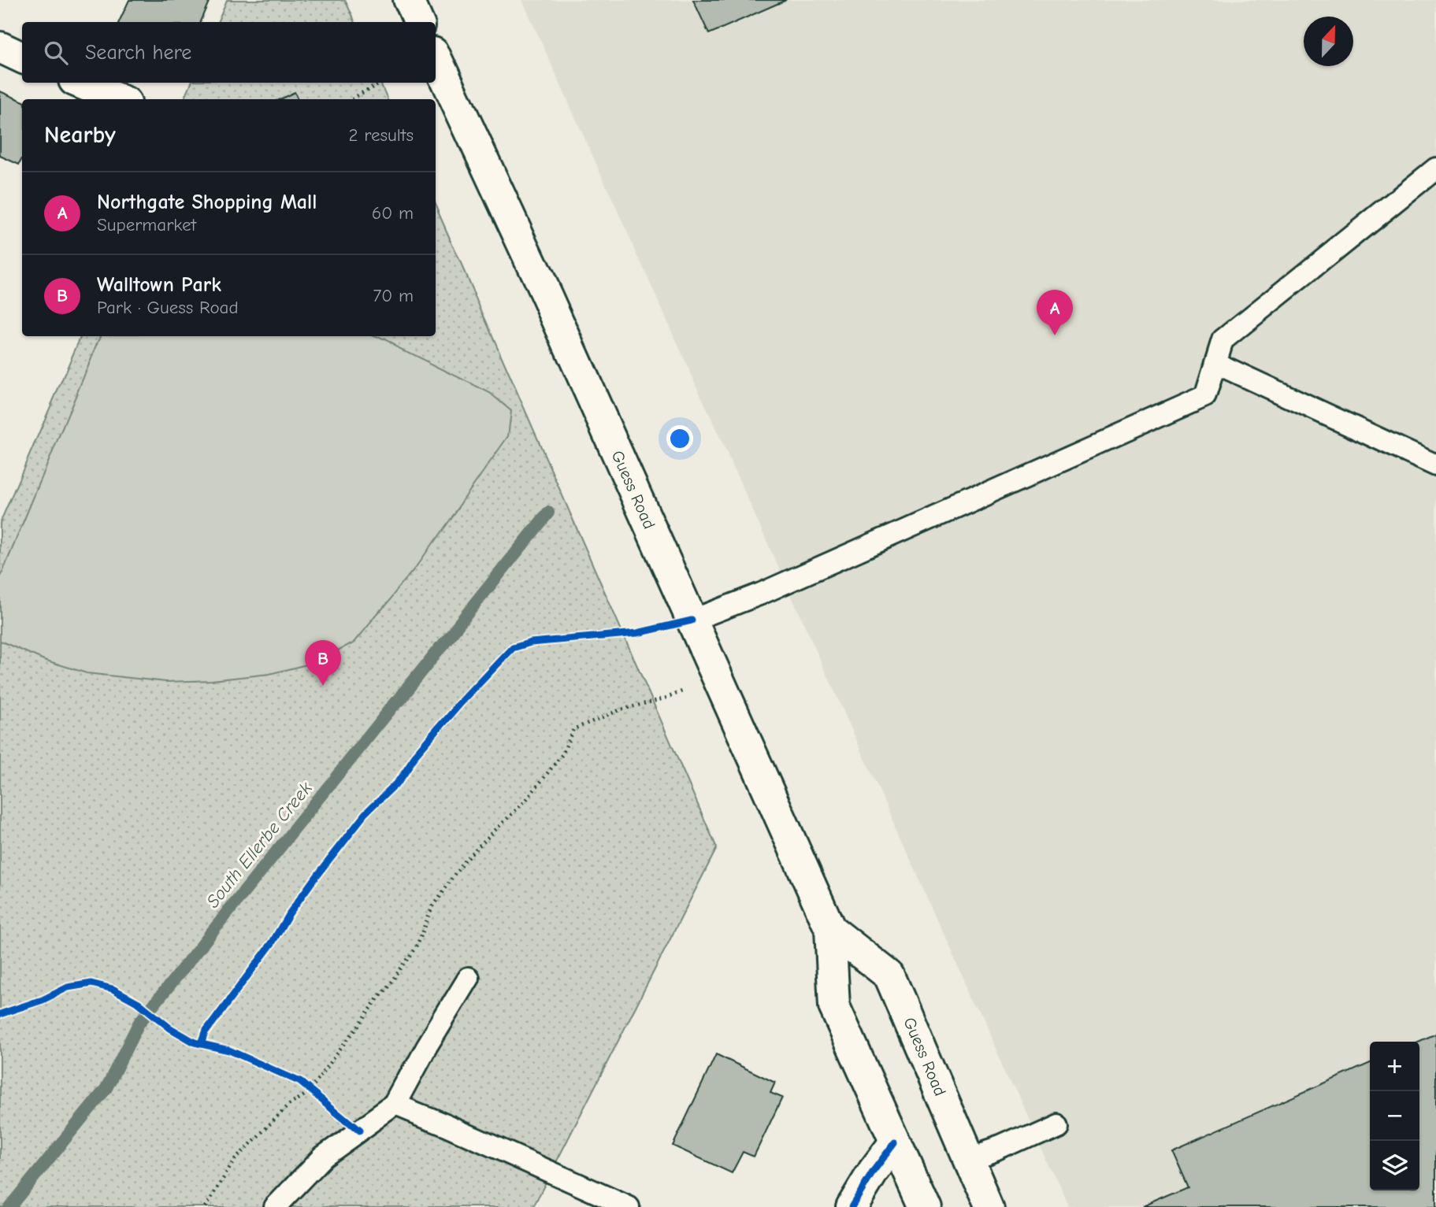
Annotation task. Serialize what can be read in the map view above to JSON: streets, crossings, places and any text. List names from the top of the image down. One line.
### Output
{"streets":{"main road":["Guess Road"]},"water":["South Ellerbe Creek"],"north":"top","page":{"search":"Search here","heading":["Nearby","2 results"],"list":[{"mark":"A","name":"Northgate Shopping Mall","note":"Supermarket","value":"60 m"},{"mark":"B","name":"Walltown Park","note":"Park · Guess Road","value":"70 m"}],"pins":["A","B"],"map_buttons":["+","−"]}}
